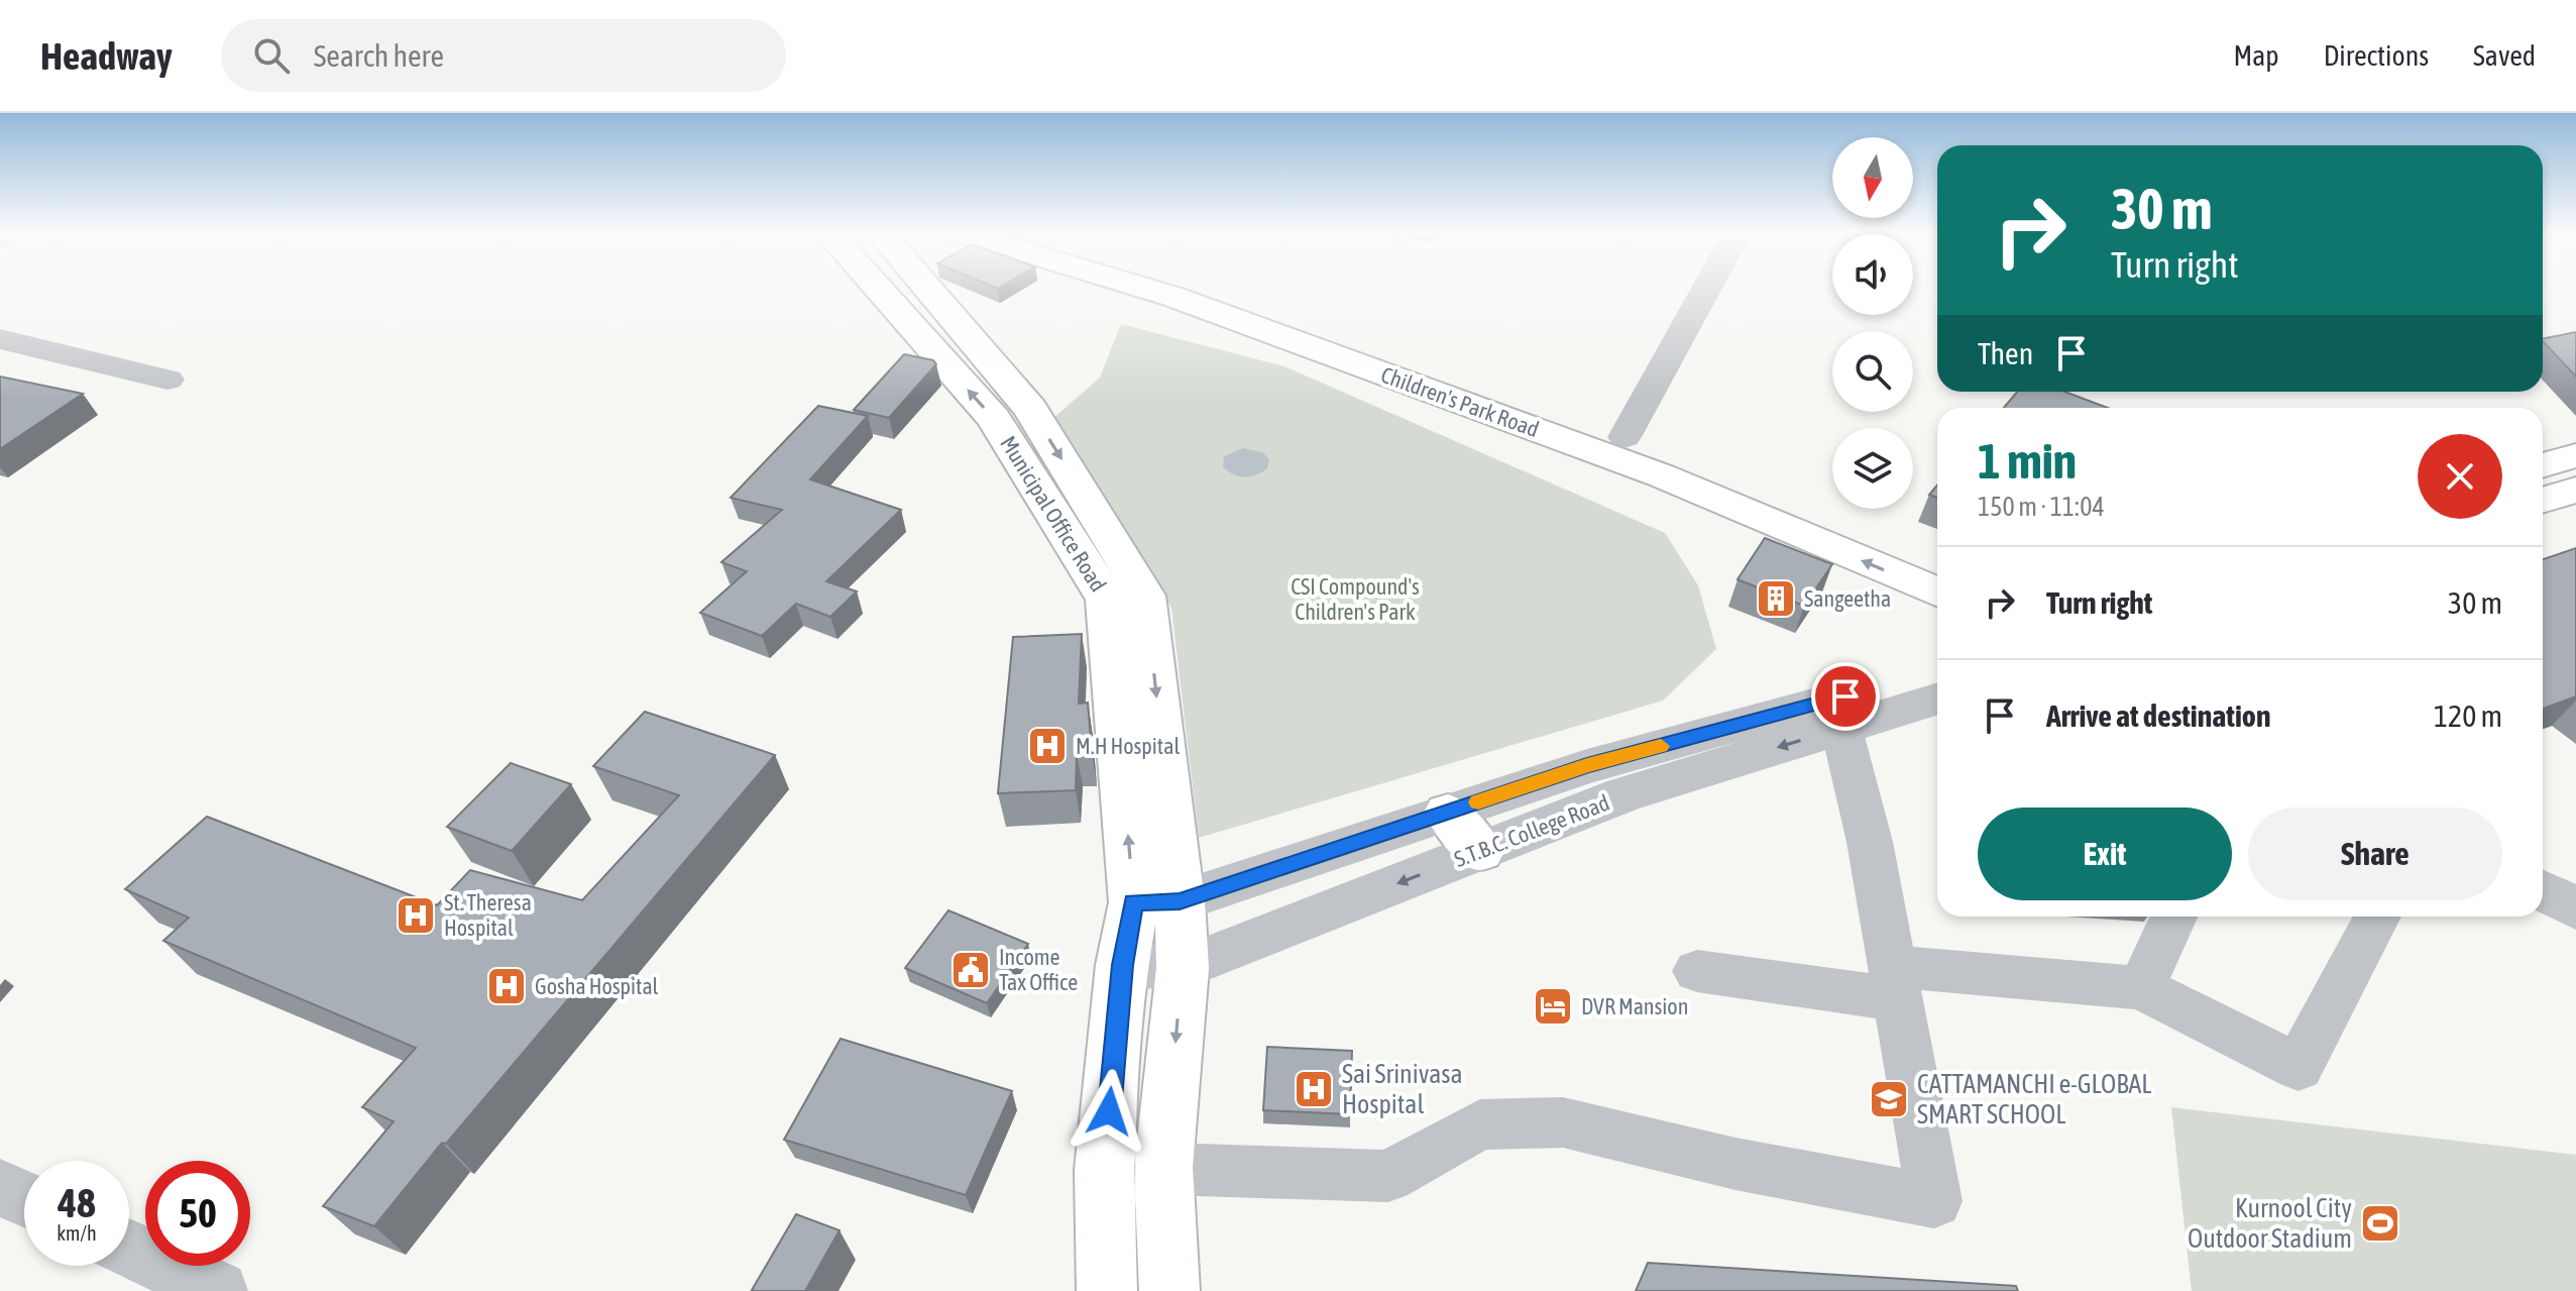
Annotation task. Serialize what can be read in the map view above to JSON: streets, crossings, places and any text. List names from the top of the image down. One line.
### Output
{"streets":{"main road":["Children's Park Road","Municipal Office Road"],"street":["S.T.B.C. College Road"]},"crossings":[["Municipal Office Road","S.T.B.C. College Road"]],"parks":["CSI Compound's Children's Park"],"places":{"building":["Sangeetha"],"hospital":["M.H Hospital","St. Theresa Hospital","Gosha Hospital","Sai Srinivasa Hospital"],"public building":["Income Tax Office"],"hotel":["DVR Mansion"],"school or university":["CATTAMANCHI e-GLOBAL SMART SCHOOL"],"sports":["Kurnool City Outdoor Stadium"]},"north":"bottom","page":{"header":"Headway","search":"Search here","nav":["Map","Directions","Saved"],"turn":["30 m","Turn right"],"then":"Then","heading":["1 min","150 m · 11:04"],"list":[{"name":"Turn right","value":"30 m"},{"name":"Arrive at destination","value":"120 m"}],"buttons":["Exit","Share"],"speed":"48 km/h","limit":"50"}}
